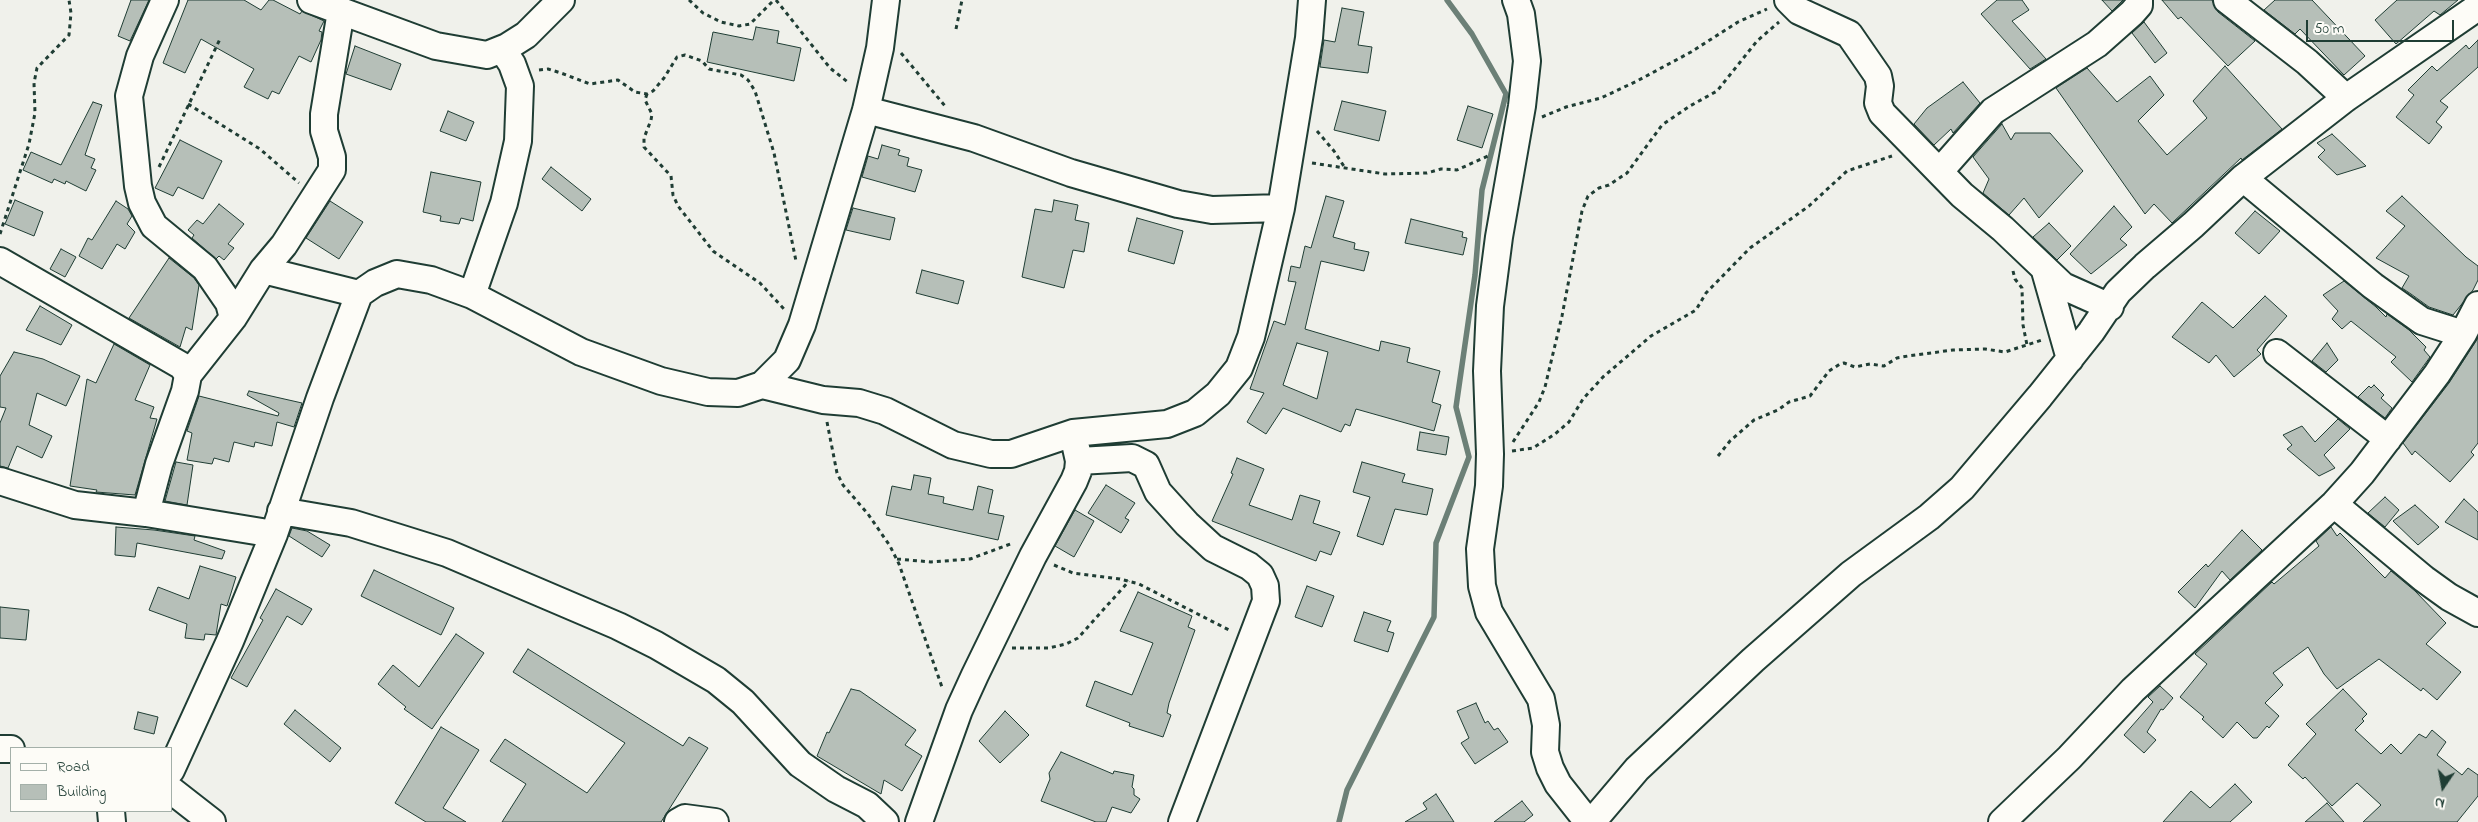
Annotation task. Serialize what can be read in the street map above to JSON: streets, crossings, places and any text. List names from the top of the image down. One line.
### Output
{"legend":["Road","Building"],"scale_bar":"50 m","north":"bottom"}
